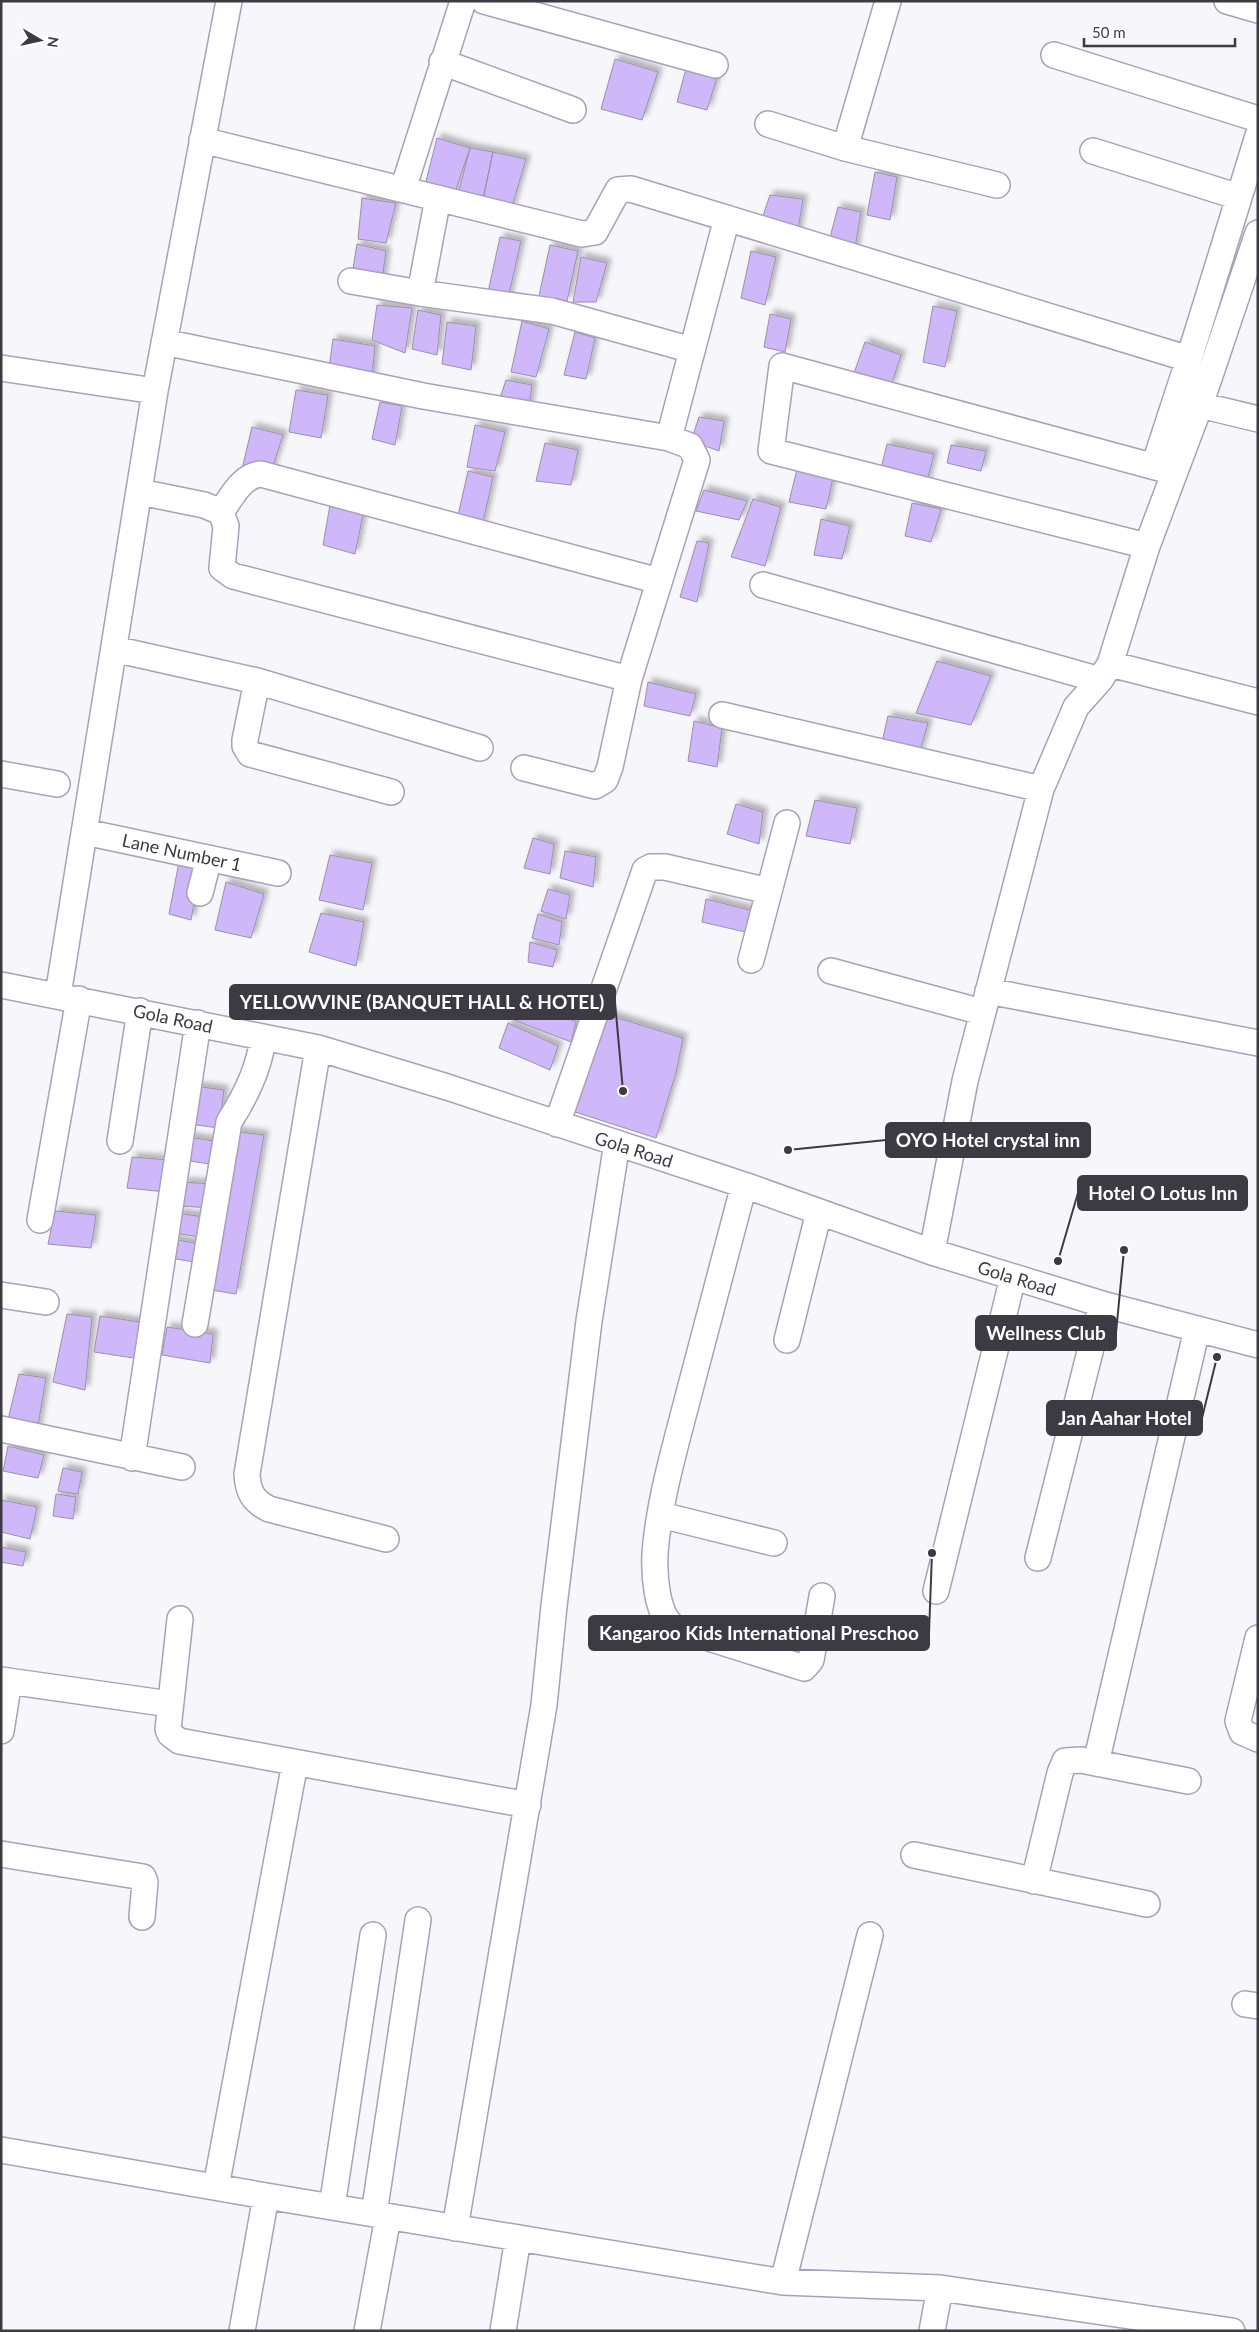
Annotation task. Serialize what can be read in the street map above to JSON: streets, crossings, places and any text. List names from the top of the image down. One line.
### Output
{"streets":{"street":["Lane Number 1","Gola Road"]},"places":["YELLOWVINE (BANQUET HALL & HOTEL)","OYO Hotel crystal inn","Wellness Club","Hotel O Lotus Inn","Jan Aahar Hotel","Kangaroo Kids International Preschoo"],"scale_bar":"50 m","north":"right"}
